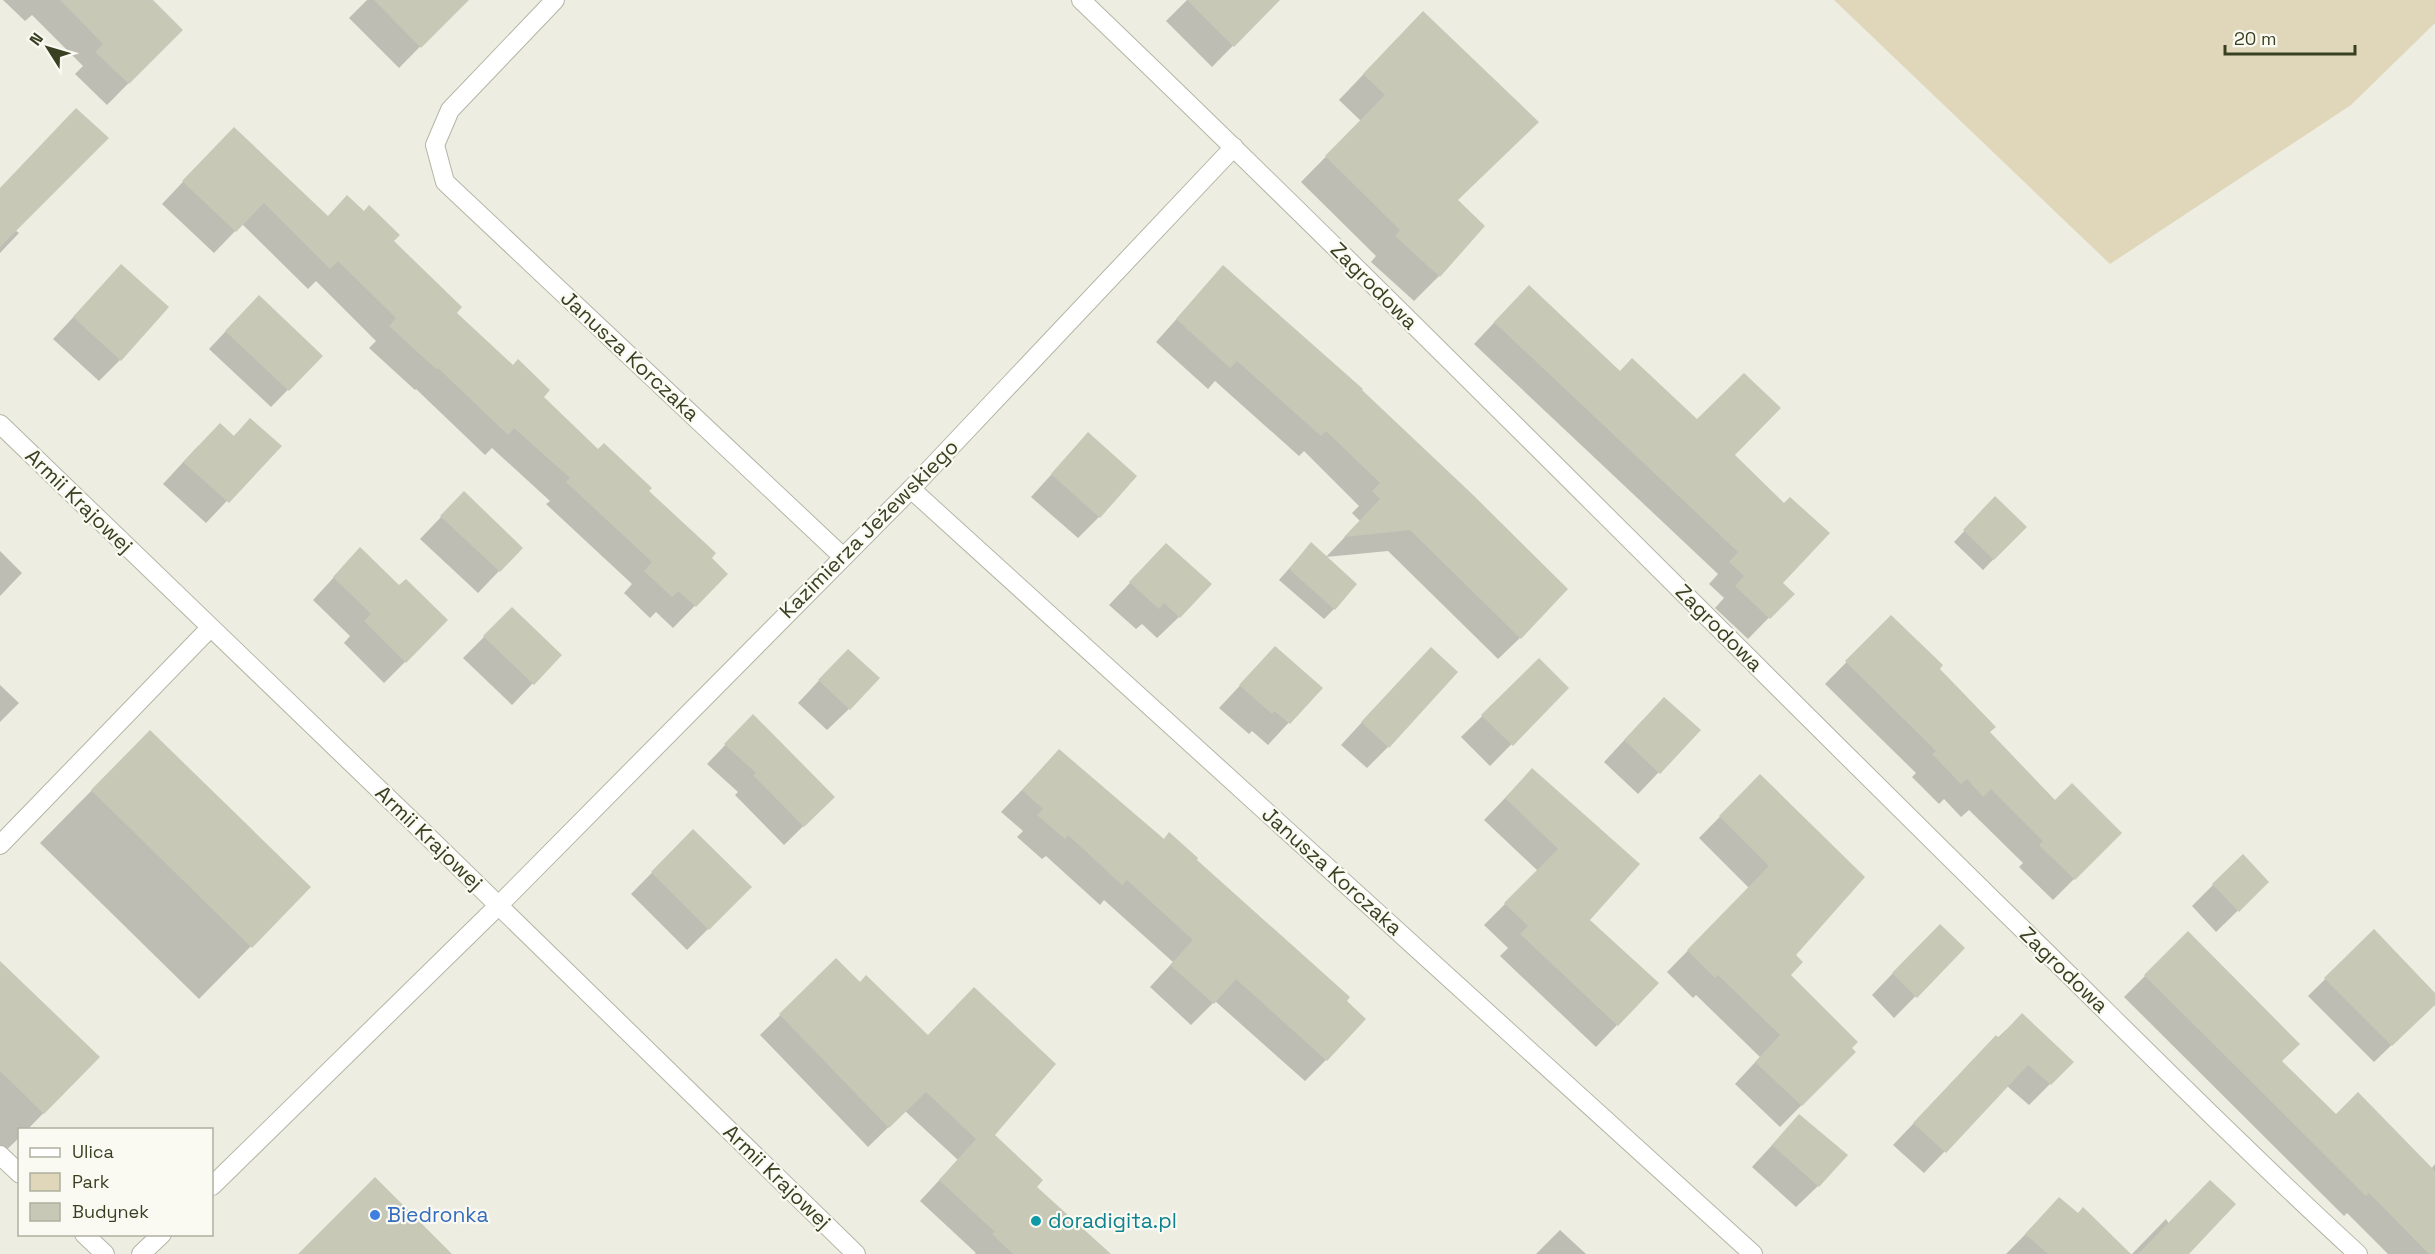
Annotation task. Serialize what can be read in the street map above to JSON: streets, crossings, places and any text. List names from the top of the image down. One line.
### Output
{"streets":{"street":["Zagrodowa","Janusza Korczaka","Armii Krajowej","Kazimierza Jeżewskiego"]},"crossings":[["Zagrodowa","Kazimierza Jeżewskiego"],["Janusza Korczaka","Kazimierza Jeżewskiego"],["Armii Krajowej","Kazimierza Jeżewskiego"]],"places":["Biedronka","doradigita.pl"],"legend":["Ulica","Park","Budynek"],"scale_bar":"20 m","north":"top left"}
